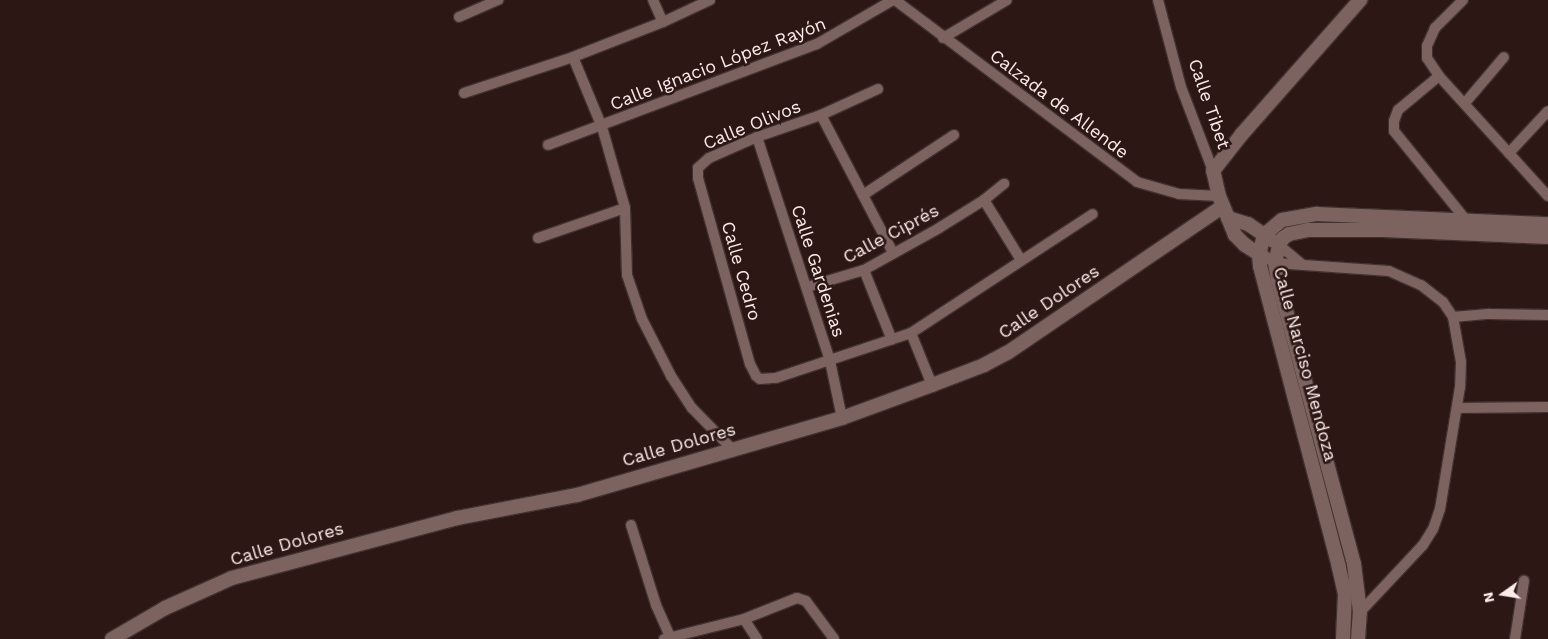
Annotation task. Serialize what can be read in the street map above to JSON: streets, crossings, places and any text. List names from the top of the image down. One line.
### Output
{"streets":{"street":["Calle Ignacio López Rayón","Calzada de Allende","Calle Tibet","Calle Olivos","Calle Ciprés","Calle Cedro","Calle Gardenias","Calle Dolores","Calle Narciso Mendoza"]},"crossings":[["Calle Ignacio López Rayón","Calzada de Allende"],["Calzada de Allende","Calle Tibet"],["Calzada de Allende","Calle Dolores"],["Calle Tibet","Calle Dolores"],["Calle Tibet","Calle Narciso Mendoza"],["Calle Olivos","Calle Cedro"],["Calle Olivos","Calle Gardenias"],["Calle Ciprés","Calle Gardenias"],["Calle Cedro","Calle Gardenias"],["Calle Gardenias","Calle Dolores"]],"north":"left"}
